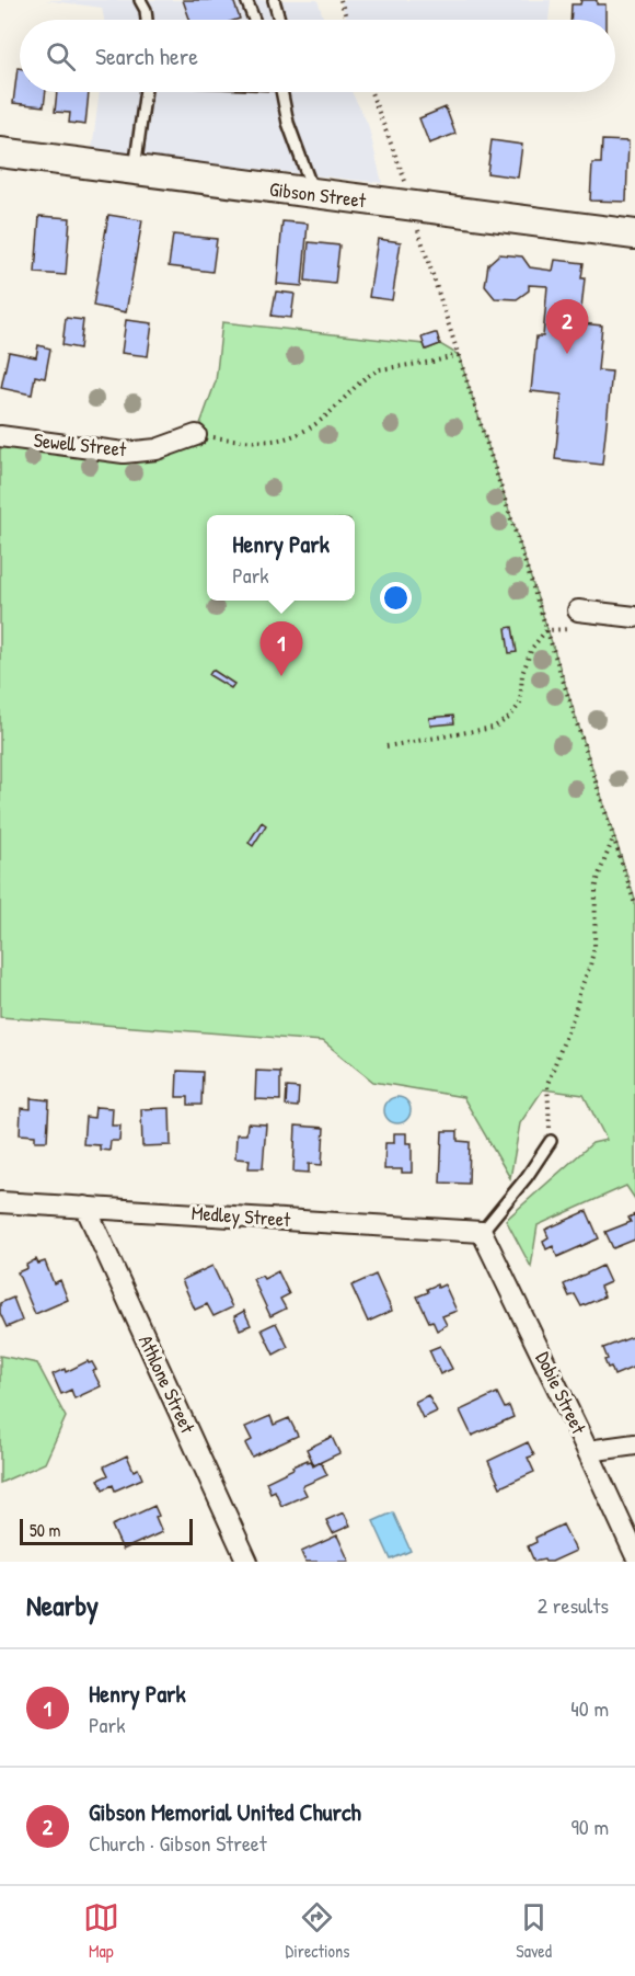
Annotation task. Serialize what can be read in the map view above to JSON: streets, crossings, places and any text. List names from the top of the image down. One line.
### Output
{"streets":{"main road":["Gibson Street"],"street":["Sewell Street","Medley Street","Athlone Street","Dobie Street"]},"crossings":[["Medley Street","Athlone Street"],["Medley Street","Dobie Street"]],"scale_bar":"50 m","page":{"search":"Search here","pins":["2","1"],"popup":["Henry Park","Park"],"scale":"50 m","heading":["Nearby","2 results"],"list":[{"mark":"1","name":"Henry Park","note":"Park","value":"40 m"},{"mark":"2","name":"Gibson Memorial United Church","note":"Church · Gibson Street","value":"90 m"}],"nav":["Map","Directions","Saved"]}}
